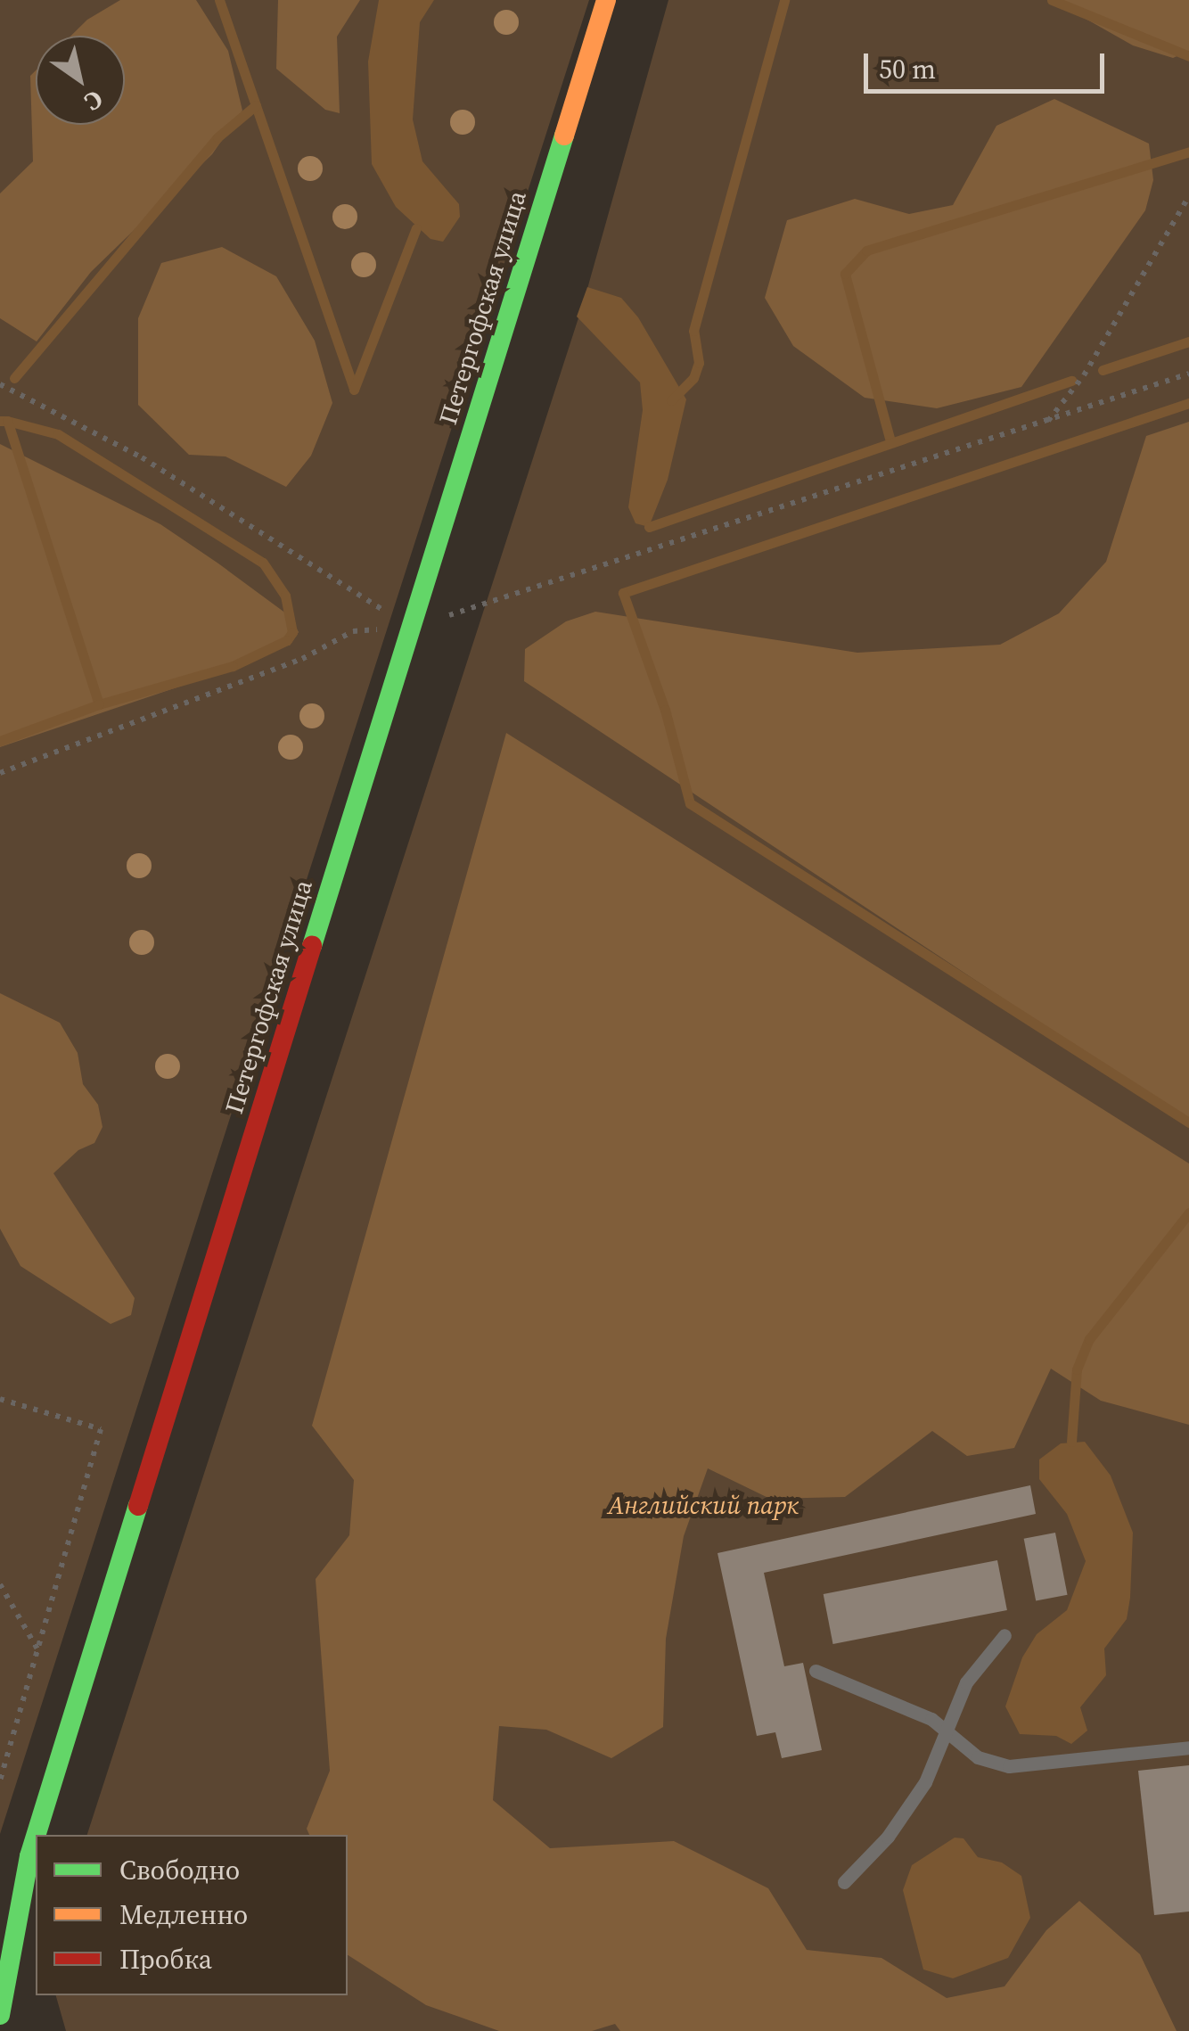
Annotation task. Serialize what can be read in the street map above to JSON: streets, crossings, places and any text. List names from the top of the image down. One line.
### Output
{"streets":{"main road":["Петергофская улица"]},"parks":["Английский парк"],"legend":["Свободно","Медленно","Пробка"],"scale_bar":"50 m","north":"bottom right"}
